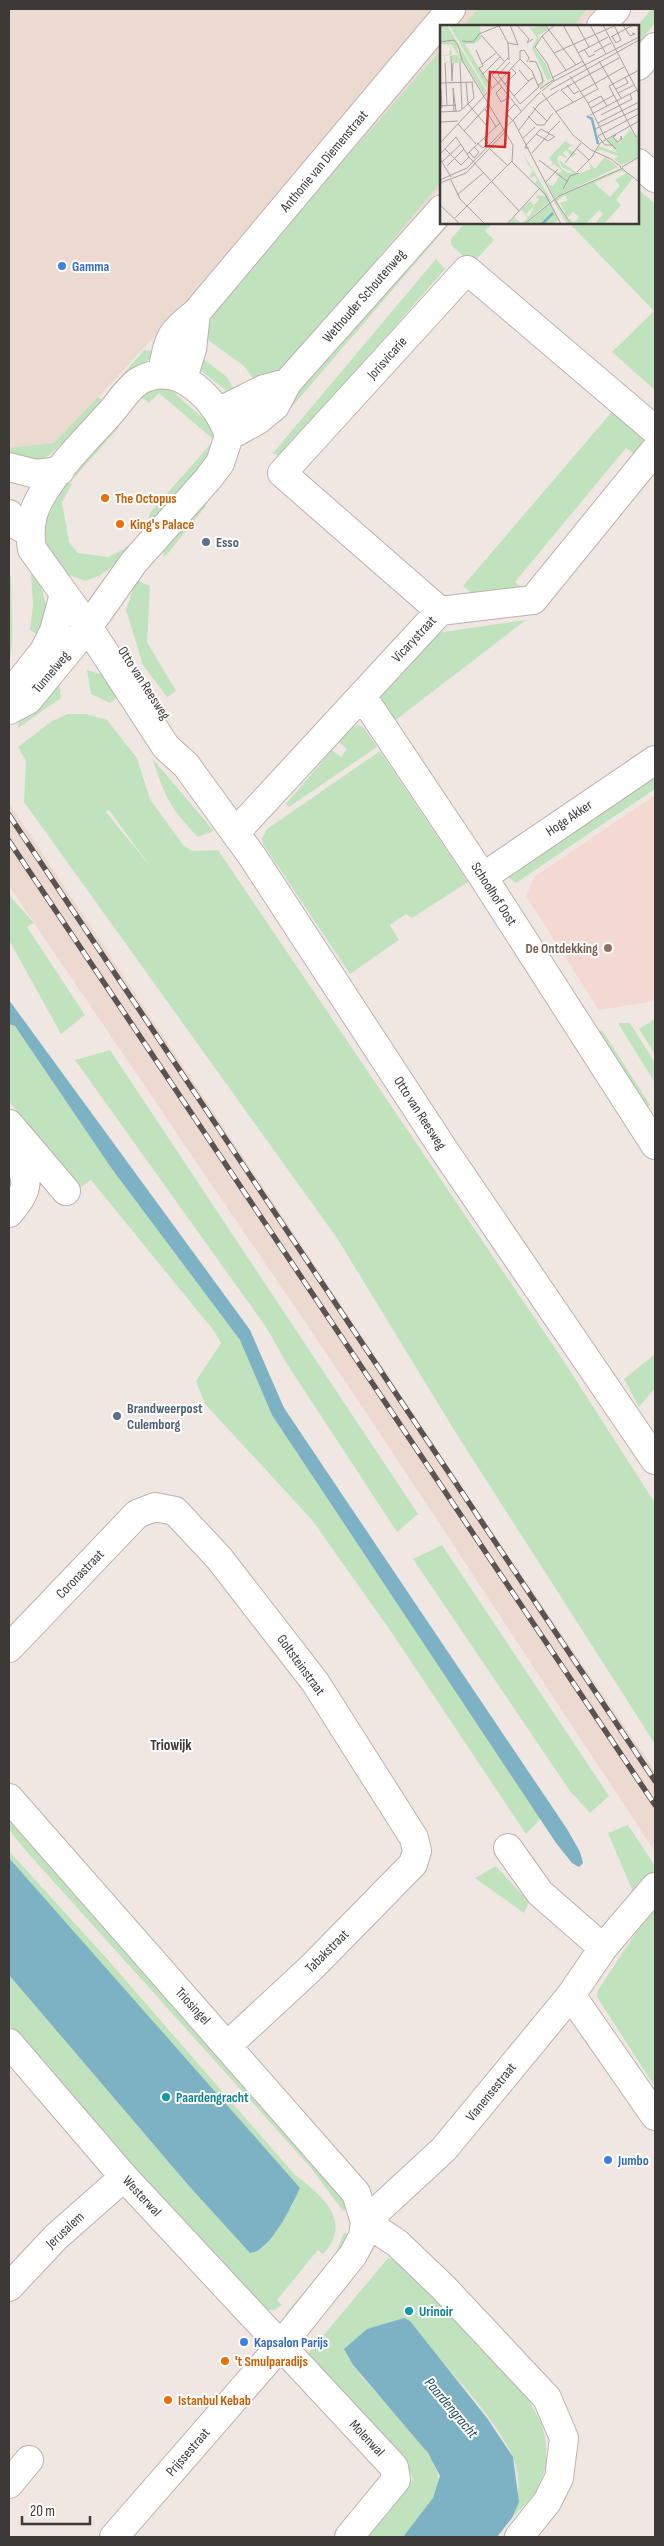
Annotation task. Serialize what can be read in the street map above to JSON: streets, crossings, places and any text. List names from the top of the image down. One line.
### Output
{"streets":{"street":["Anthonie van Diemenstraat","Wethouder Schoutenweg","Jorisvicarie","Vicarystraat","Tunnelweg","Otto van Reesweg","Hoge Akker","Schoolhof Oost","Coronastraat","Goltsteinstraat","Tabakstraat","Triosingel","Vianensestraat","Westerwal","Jerusalem","Molenwal","Prijssestraat"]},"crossings":[["Jorisvicarie","Vicarystraat"],["Vicarystraat","Otto van Reesweg"],["Vicarystraat","Schoolhof Oost"],["Tunnelweg","Otto van Reesweg"],["Hoge Akker","Schoolhof Oost"],["Coronastraat","Goltsteinstraat"],["Goltsteinstraat","Tabakstraat"],["Tabakstraat","Triosingel"],["Triosingel","Vianensestraat"],["Triosingel","Prijssestraat"],["Vianensestraat","Prijssestraat"],["Westerwal","Jerusalem"],["Westerwal","Molenwal"],["Westerwal","Prijssestraat"],["Molenwal","Prijssestraat"]],"districts":["Triowijk"],"water":["Paardengracht"],"places":["Gamma","The Octopus","King's Palace","Esso","De Ontdekking","Brandweerpost Culemborg","Paardengracht","Jumbo","Urinoir","Kapsalon Parijs","'t Smulparadijs","Istanbul Kebab"],"scale_bar":"20 m"}
